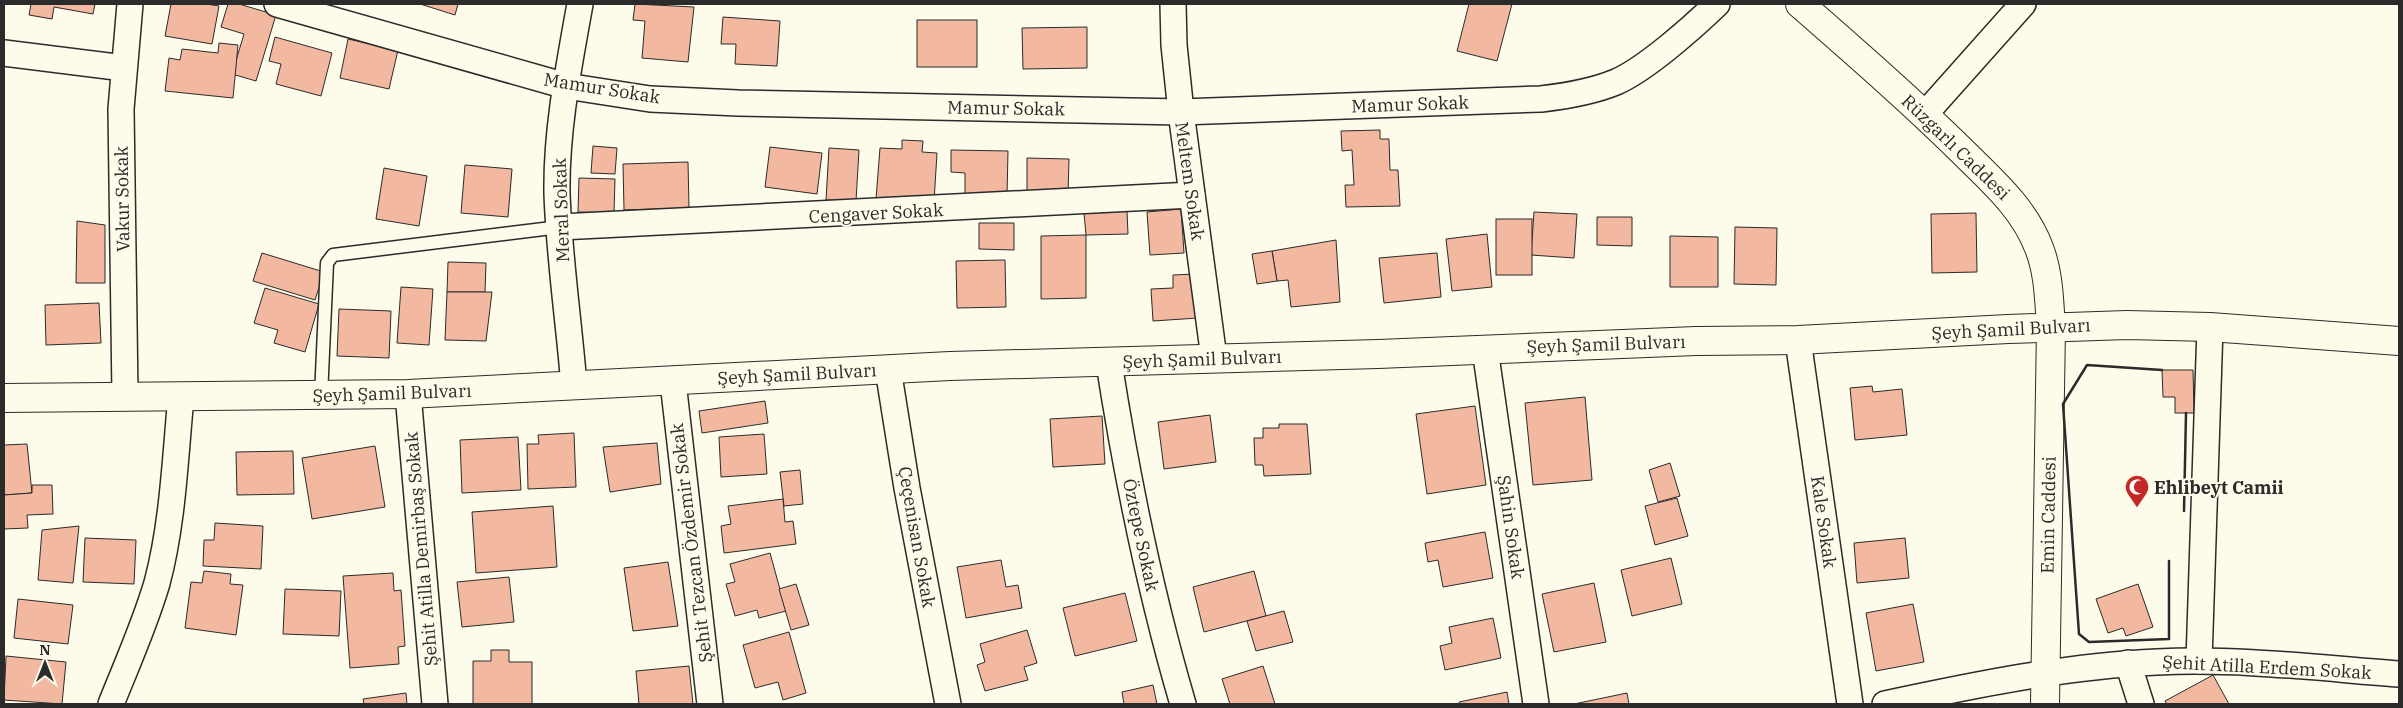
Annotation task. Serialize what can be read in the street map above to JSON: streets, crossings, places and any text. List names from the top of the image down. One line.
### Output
{"streets":{"main road":["Rüzgarlı Caddesi","Şeyh Şamil Bulvarı","Emin Caddesi"],"street":["Mamur Sokak","Meltem Sokak","Vakur Sokak","Meral Sokak","Cengaver Sokak","Kale Sokak","Şahin Sokak","Öztepe Sokak","Çeçenisan Sokak","Şehit Tezcan Özdemir Sokak","Şehit Atilla Demirbaş Sokak","Şehit Atilla Erdem Sokak"]},"crossings":[["Mamur Sokak","Meltem Sokak"],["Mamur Sokak","Meral Sokak"],["Rüzgarlı Caddesi","Şeyh Şamil Bulvarı"],["Rüzgarlı Caddesi","Emin Caddesi"],["Meltem Sokak","Cengaver Sokak"],["Meltem Sokak","Şeyh Şamil Bulvarı"],["Vakur Sokak","Şeyh Şamil Bulvarı"],["Meral Sokak","Cengaver Sokak"],["Meral Sokak","Şeyh Şamil Bulvarı"],["Şeyh Şamil Bulvarı","Emin Caddesi"],["Şeyh Şamil Bulvarı","Kale Sokak"],["Şeyh Şamil Bulvarı","Şahin Sokak"],["Şeyh Şamil Bulvarı","Öztepe Sokak"],["Şeyh Şamil Bulvarı","Çeçenisan Sokak"],["Şeyh Şamil Bulvarı","Şehit Tezcan Özdemir Sokak"],["Şeyh Şamil Bulvarı","Şehit Atilla Demirbaş Sokak"],["Emin Caddesi","Şehit Atilla Erdem Sokak"]],"places":{"mosque":["Ehlibeyt Camii"]},"north":"top"}
